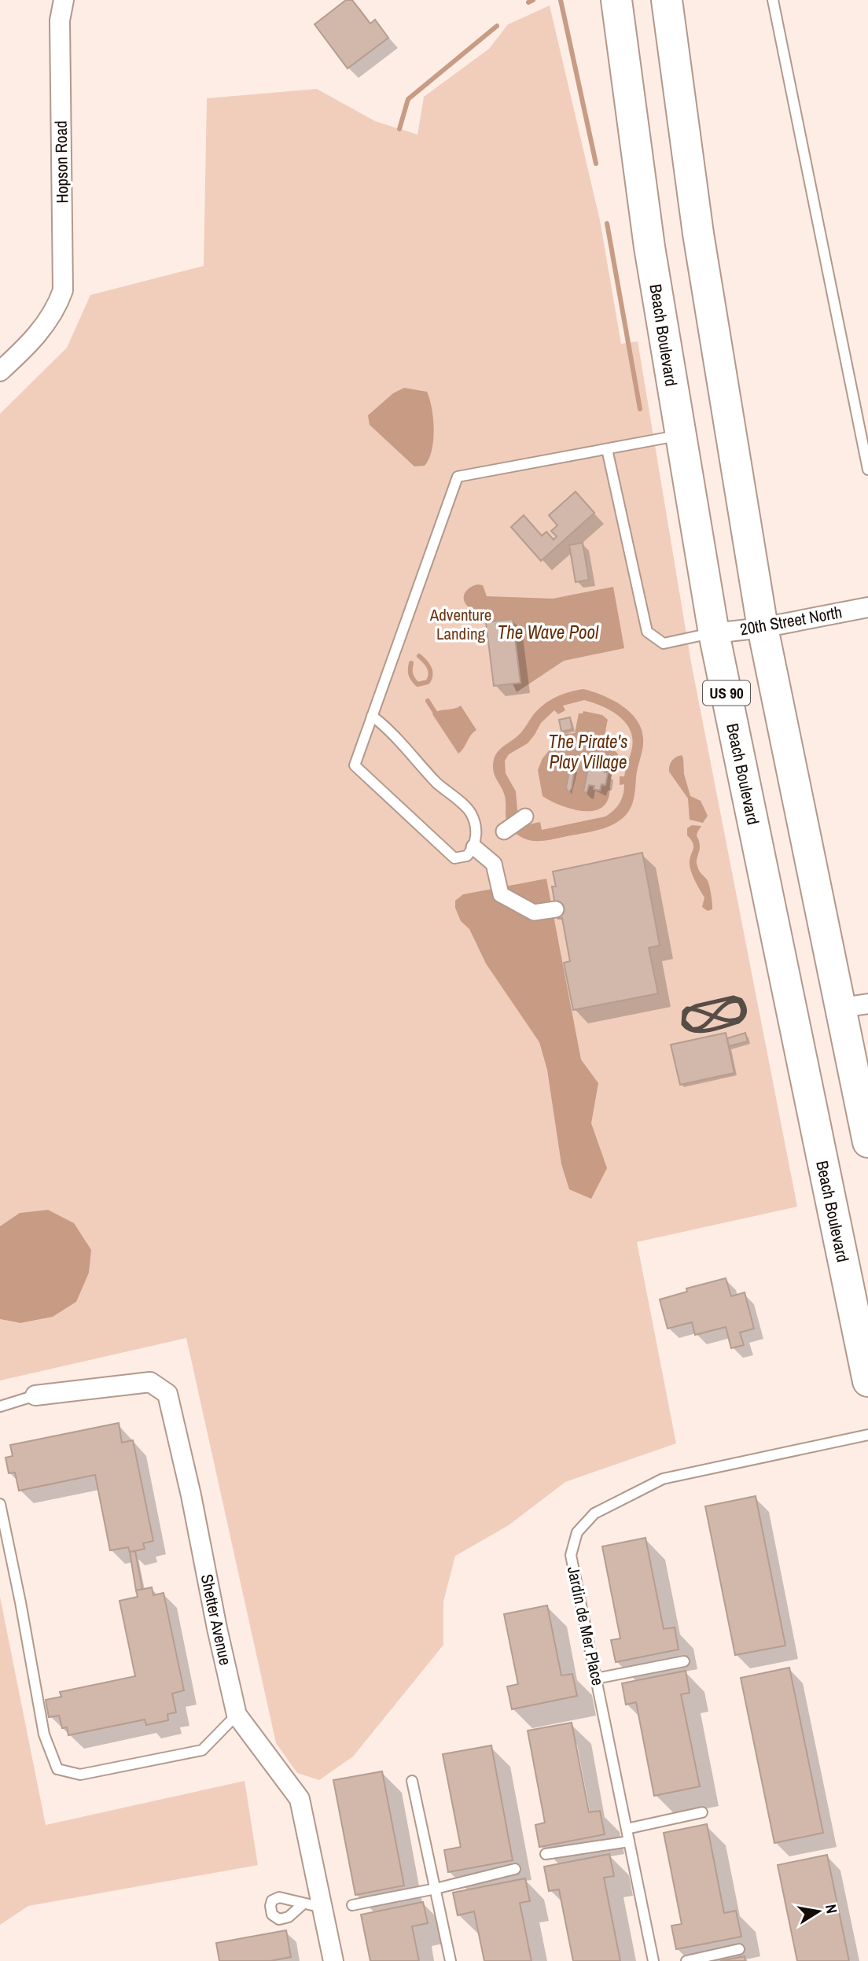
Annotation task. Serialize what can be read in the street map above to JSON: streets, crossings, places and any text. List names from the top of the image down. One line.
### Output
{"streets":{"highway":["Beach Boulevard","US 90"],"street":["Hopson Road","20th Street North","Shetter Avenue"],"lane":["Jardin de Mer Place"]},"crossings":[["Beach Boulevard","20th Street North"],["20th Street North","US 90"]],"water":["The Wave Pool","The Pirate's Play Village"],"parks":["Adventure Landing"],"north":"right"}
